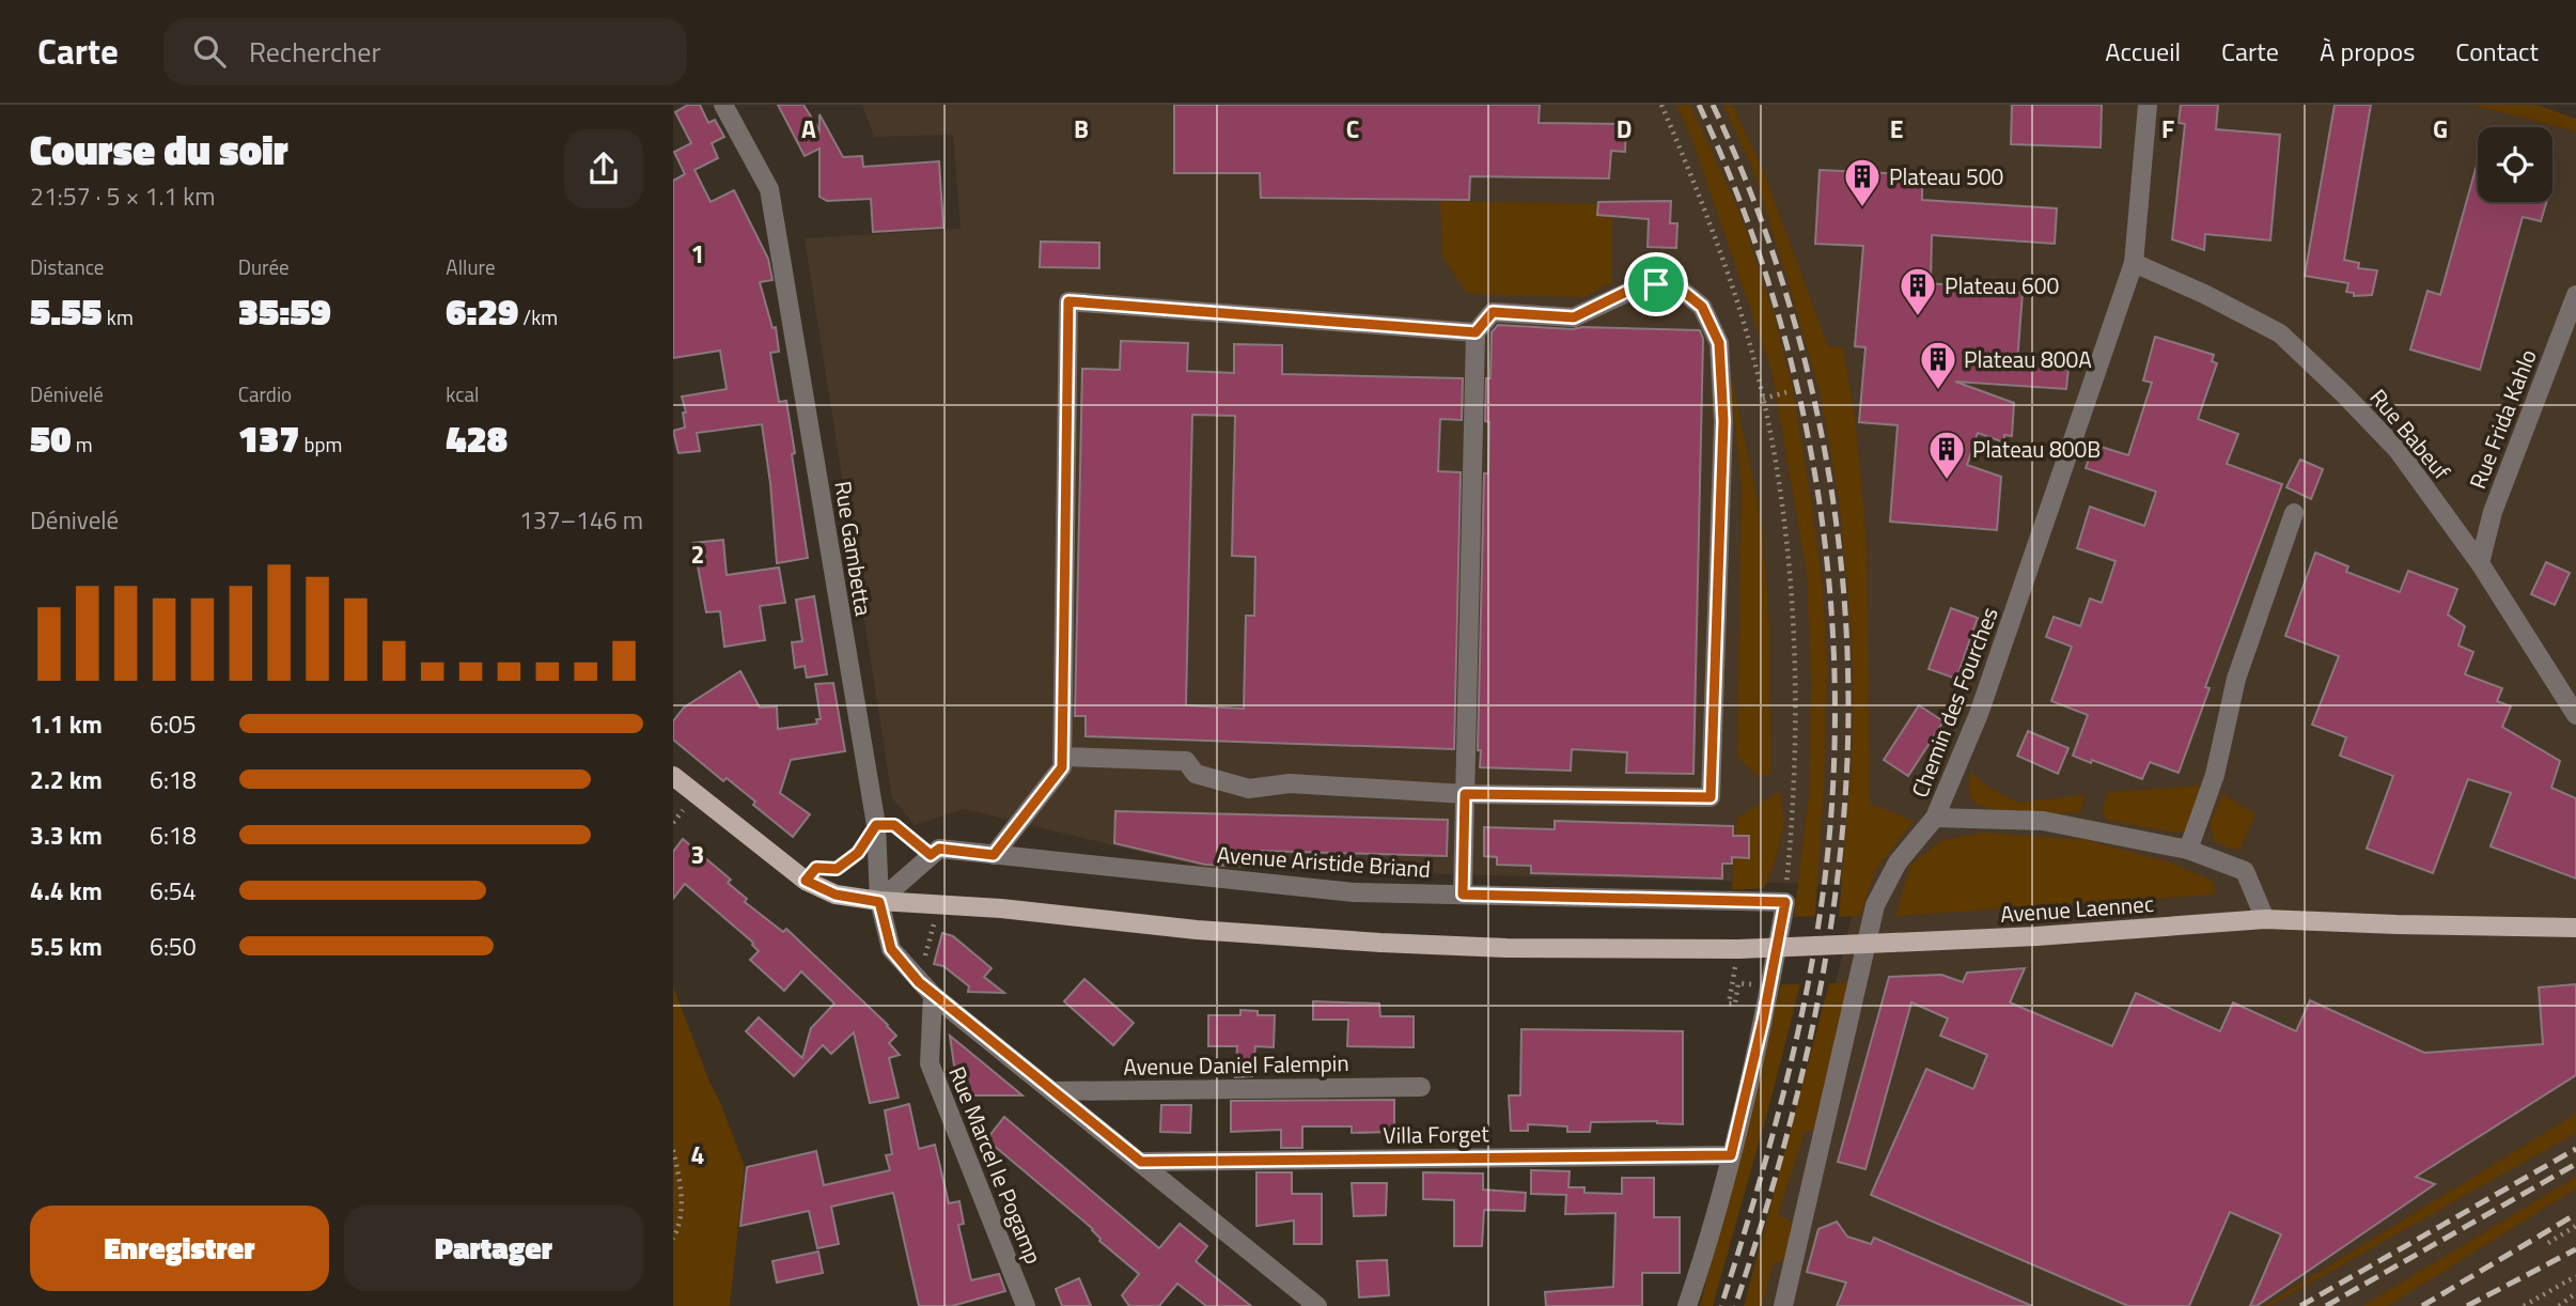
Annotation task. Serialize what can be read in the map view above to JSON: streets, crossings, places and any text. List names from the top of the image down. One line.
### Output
{"streets":{"main road":["Avenue Laennec"],"street":["Rue Frida Kahlo","Rue Babeuf","Rue Gambetta","Chemin des Fourches","Avenue Aristide Briand","Avenue Daniel Falempin","Villa Forget","Rue Marcel le Pogamp"]},"crossings":[["Rue Frida Kahlo","Rue Babeuf"],["Rue Babeuf","Chemin des Fourches"],["Rue Gambetta","Rue Marcel le Pogamp"]],"places":{"building":["Plateau 500","Plateau 600","Plateau 800A","Plateau 800B"]},"page":{"header":"Carte","search":"Rechercher","nav":["Accueil","Carte","À propos","Contact"],"heading":["Course du soir","21:57 · 5 × 1.1 km"],"stats":[["Distance","5.55 km"],["Durée","35:59"],["Allure","6:29 /km"],["Dénivelé","50 m"],["Cardio","137 bpm"],["kcal","428"]],"chart":["Dénivelé","137–146 m"],"list":[{"name":"1.1 km","note":"6:05"},{"name":"2.2 km","note":"6:18"},{"name":"3.3 km","note":"6:18"},{"name":"4.4 km","note":"6:54"},{"name":"5.5 km","note":"6:50"}],"buttons":["Enregistrer","Partager"]},"grid":{"columns":["A","B","C","D","E","F","G"],"rows":["1","2","3","4"]}}
